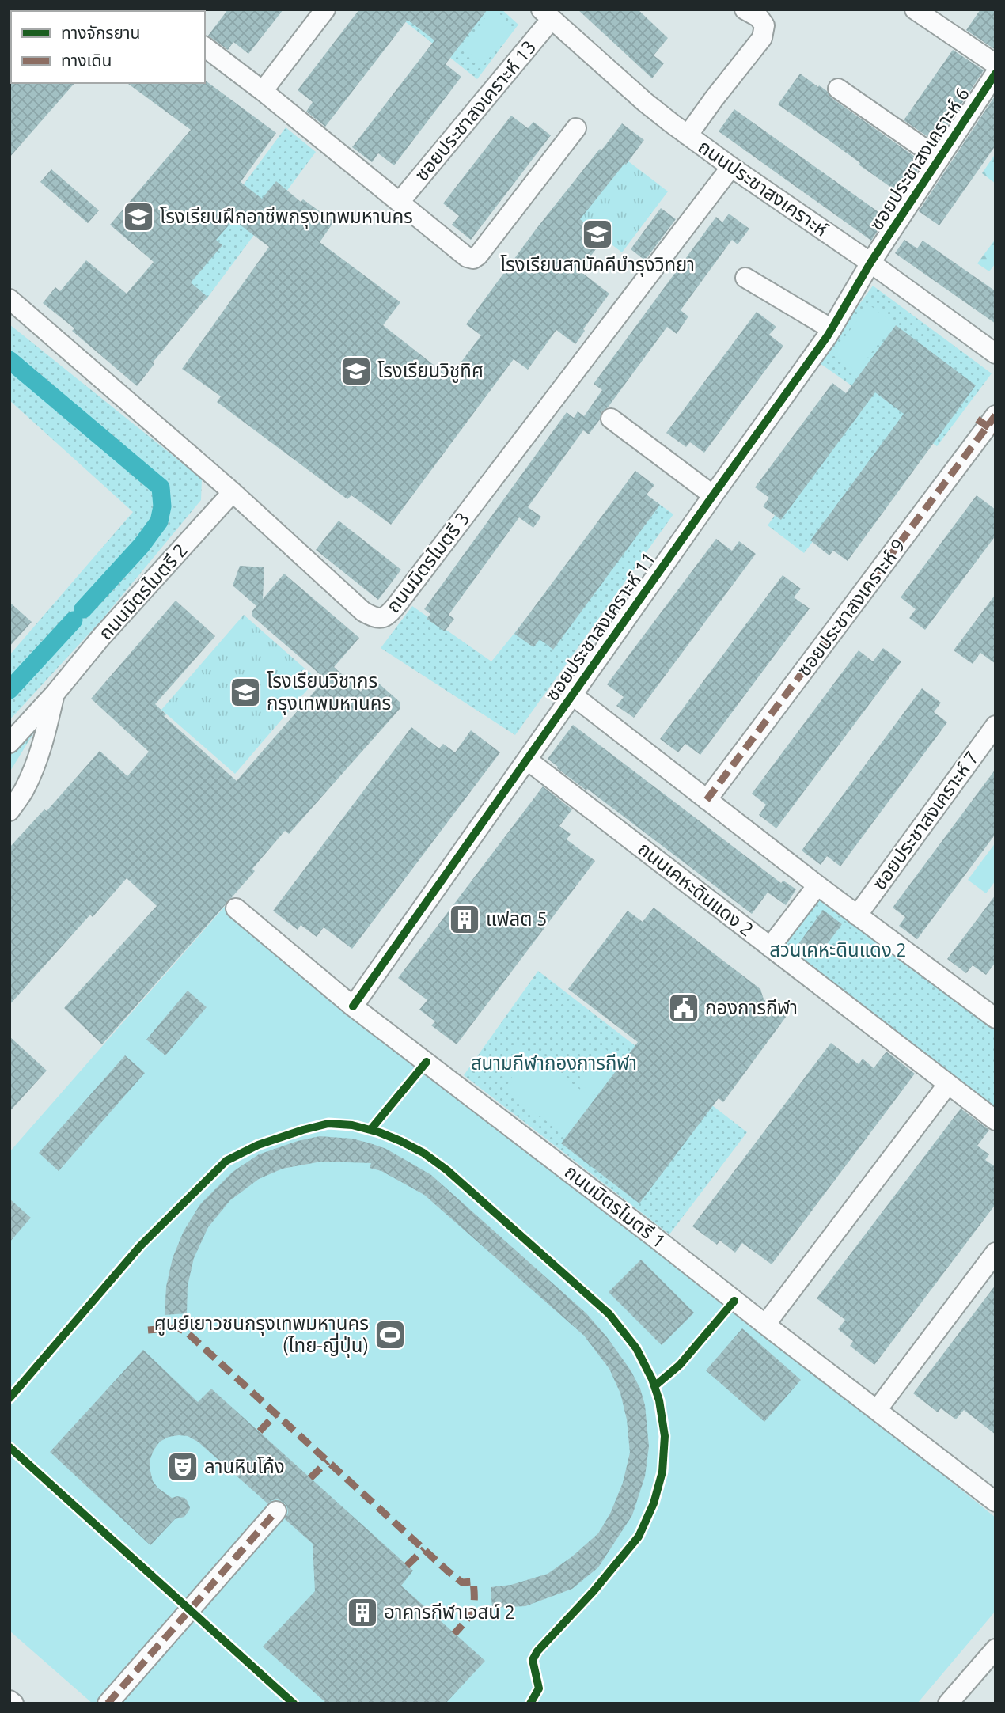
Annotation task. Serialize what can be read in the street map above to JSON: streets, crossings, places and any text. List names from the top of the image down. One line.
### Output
{"streets":{"street":["ซอยประชาสงเคราะห์ 13","ซอยประชาสงเคราะห์ 6","ถนนประชาสงเคราะห์","ถนนมิตรไมตรี 3","ถนนมิตรไมตรี 2","ซอยประชาสงเคราะห์ 9","ซอยประชาสงเคราะห์ 11","ซอยประชาสงเคราะห์ 7","ถนนเคหะดินแดง 2","ถนนมิตรไมตรี 1"]},"crossings":[["ซอยประชาสงเคราะห์ 13","ถนนประชาสงเคราะห์"],["ซอยประชาสงเคราะห์ 6","ถนนประชาสงเคราะห์"],["ซอยประชาสงเคราะห์ 6","ซอยประชาสงเคราะห์ 11"],["ถนนประชาสงเคราะห์","ถนนมิตรไมตรี 3"],["ถนนประชาสงเคราะห์","ซอยประชาสงเคราะห์ 11"],["ถนนมิตรไมตรี 3","ถนนมิตรไมตรี 2"],["ซอยประชาสงเคราะห์ 11","ถนนเคหะดินแดง 2"],["ซอยประชาสงเคราะห์ 11","ถนนมิตรไมตรี 1"]],"parks":["สวนเคหะดินแดง 2","สนามกีฬากองการกีฬา"],"places":{"school or university":["โรงเรียนฝึกอาชีพกรุงเทพมหานคร","โรงเรียนสามัคคีบํารุงวิทยา","โรงเรียนวิชูทิศ","โรงเรียนวิชากร กรุงเทพมหานคร"],"building":["แฟลต 5","อาคารกีฬาเวสน์ 2"],"public building":["กองการกีฬา"],"sports":["ศูนย์เยาวชนกรุงเทพมหานคร (ไทย-ญี่ปุ่น)"],"theatre":["ลานหินโค้ง"]},"legend":["ทางจักรยาน","ทางเดิน"]}
